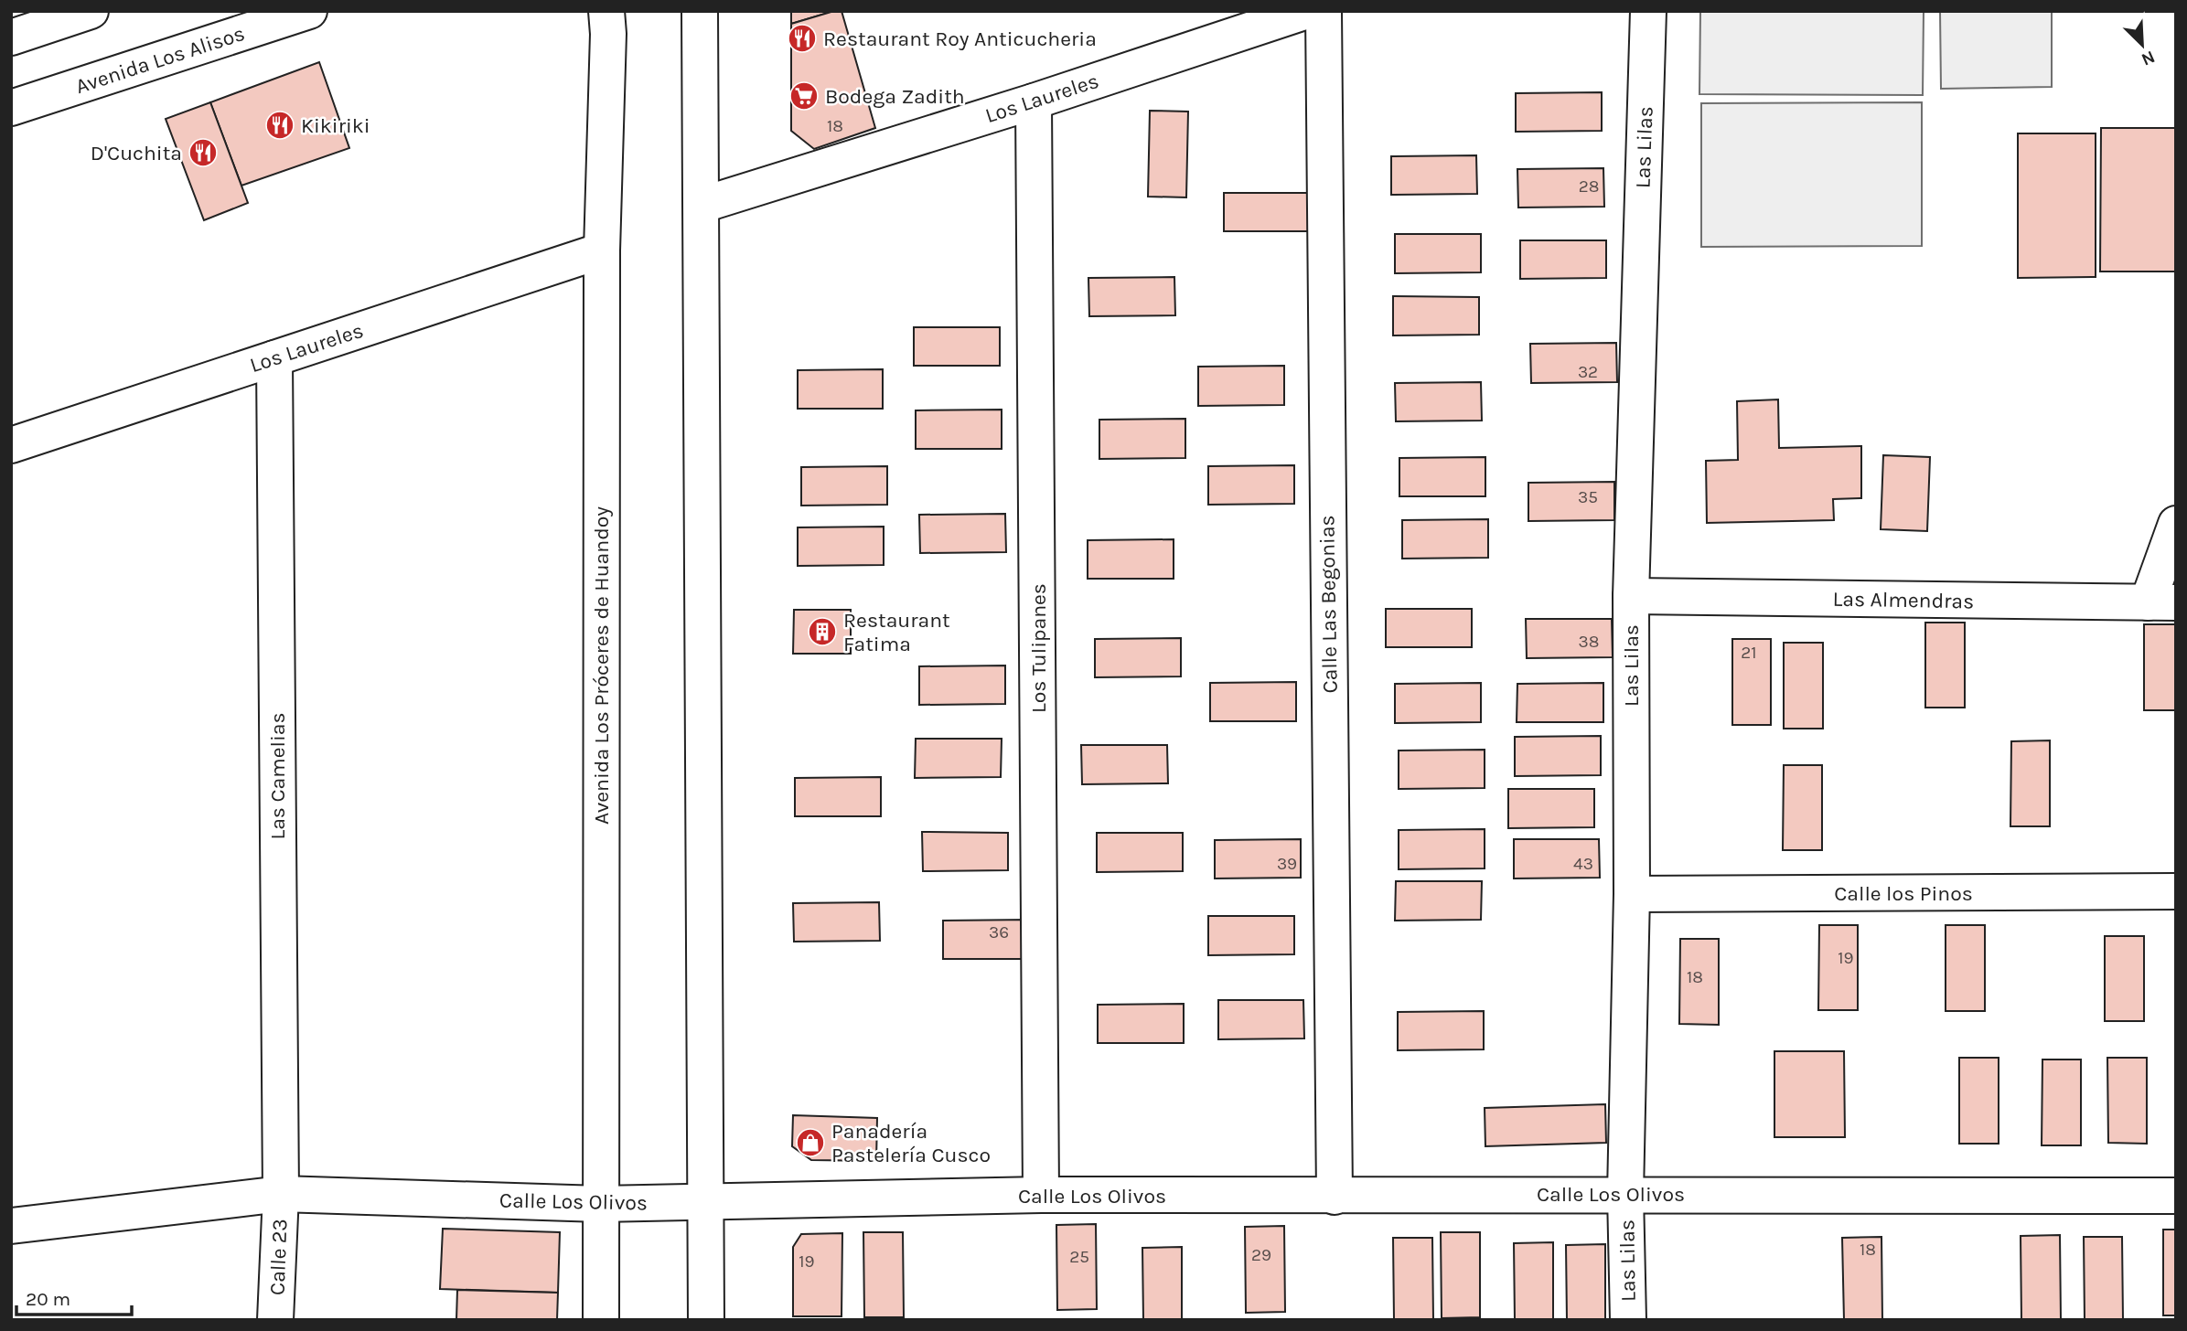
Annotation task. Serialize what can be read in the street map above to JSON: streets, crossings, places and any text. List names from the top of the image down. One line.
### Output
{"streets":{"street":["Avenida Los Alisos","Los Laureles","Las Lilas","Las Almendras","Calle Las Begonias","Los Tulipanes","Avenida Los Próceres de Huandoy","Las Camelias","Calle los Pinos","Calle Los Olivos","Calle 23"]},"crossings":[["Los Laureles","Los Tulipanes"],["Los Laureles","Avenida Los Próceres de Huandoy"],["Los Laureles","Las Camelias"],["Las Lilas","Las Almendras"],["Las Lilas","Calle los Pinos"],["Las Lilas","Calle Los Olivos"],["Calle Las Begonias","Calle Los Olivos"],["Los Tulipanes","Calle Los Olivos"],["Avenida Los Próceres de Huandoy","Calle Los Olivos"],["Las Camelias","Calle Los Olivos"],["Las Camelias","Calle 23"],["Calle Los Olivos","Calle 23"]],"places":{"restaurant":["Restaurant Roy Anticucheria","Kikiriki","D'Cuchita"],"supermarket":["Bodega Zadith"],"building":["Restaurant Fatima"],"shop":["Panadería Pastelería Cusco"]},"house_numbers":["18","28","32","35","38","21","39","43","36","19","18","18","29","25","19"],"scale_bar":"20 m","north":"bottom right"}
